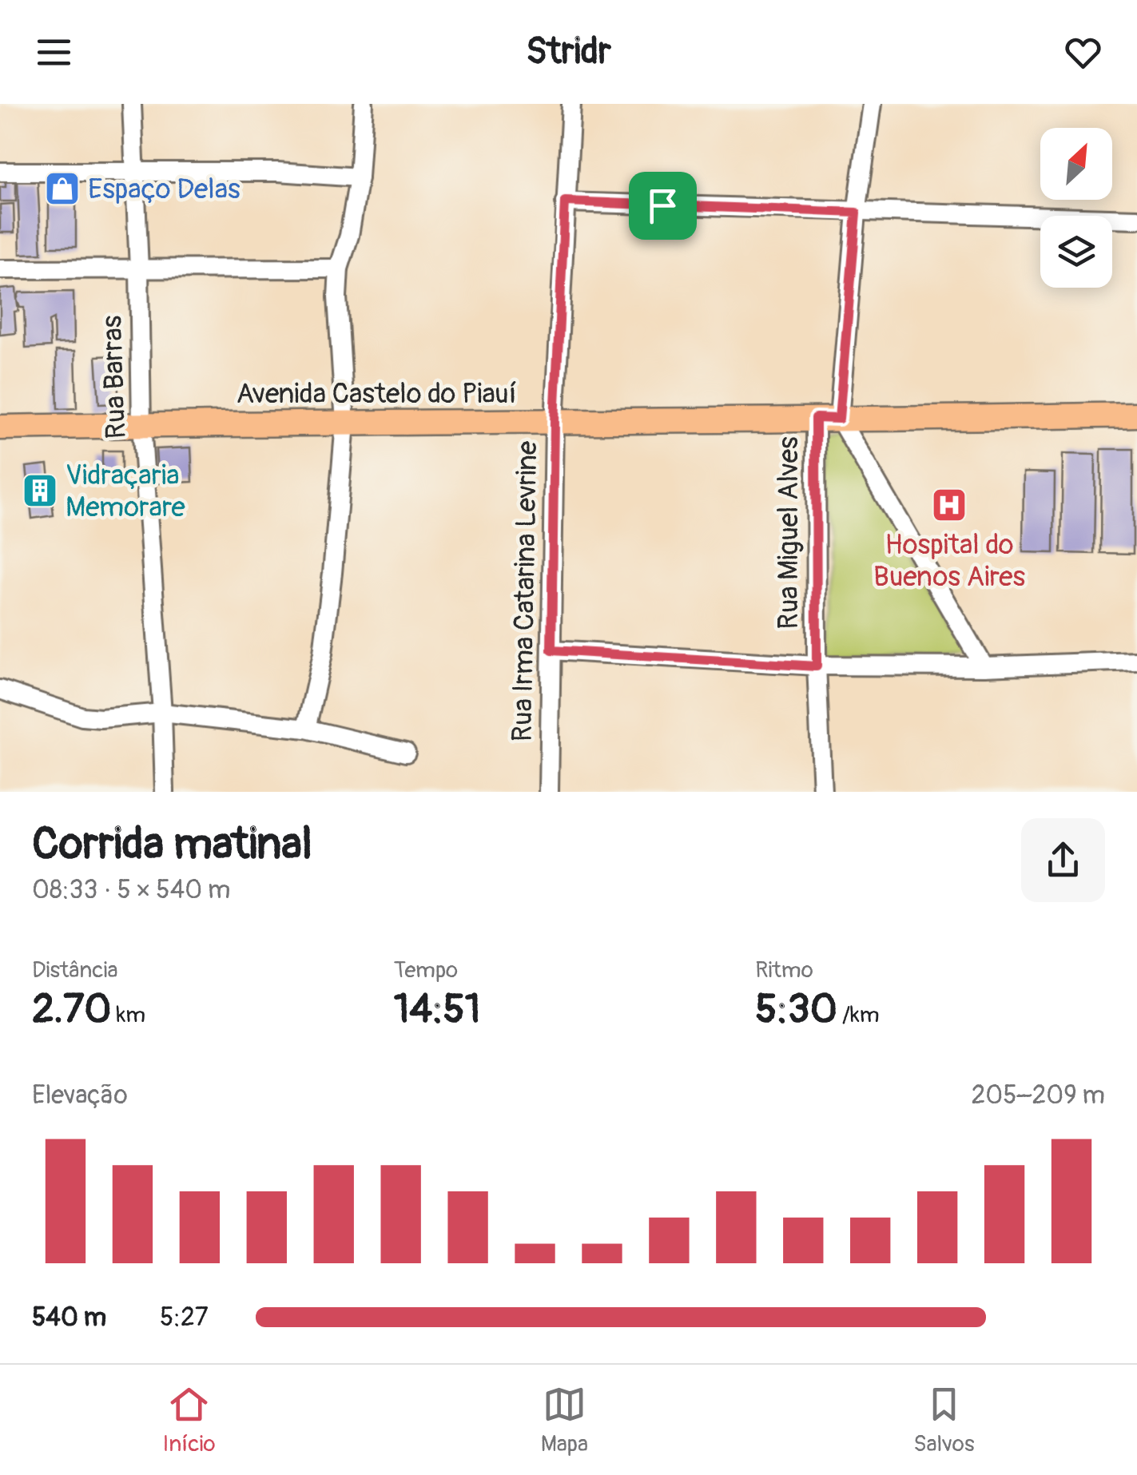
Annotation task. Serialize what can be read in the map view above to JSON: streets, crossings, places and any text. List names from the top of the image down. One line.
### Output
{"streets":{"main road":["Avenida Castelo do Piauí"],"street":["Rua Barras","Rua Miguel Alves","Rua Irma Catarina Levrine"]},"crossings":[["Rua Barras","Avenida Castelo do Piauí"],["Avenida Castelo do Piauí","Rua Miguel Alves"],["Avenida Castelo do Piauí","Rua Irma Catarina Levrine"]],"places":{"shop":["Espaço Delas"],"building":["Vidraçaria Memorare"],"hospital":["Hospital do Buenos Aires"]},"north":"top right","page":{"header":"Stridr","heading":["Corrida matinal","08:33 · 5 × 540 m"],"stats":[["Distância","2.70 km"],["Tempo","14:51"],["Ritmo","5:30 /km"]],"chart":["Elevação","205–209 m"],"list":[{"name":"540 m","note":"5:27"}],"tabs":["Início","Mapa","Salvos"]}}
